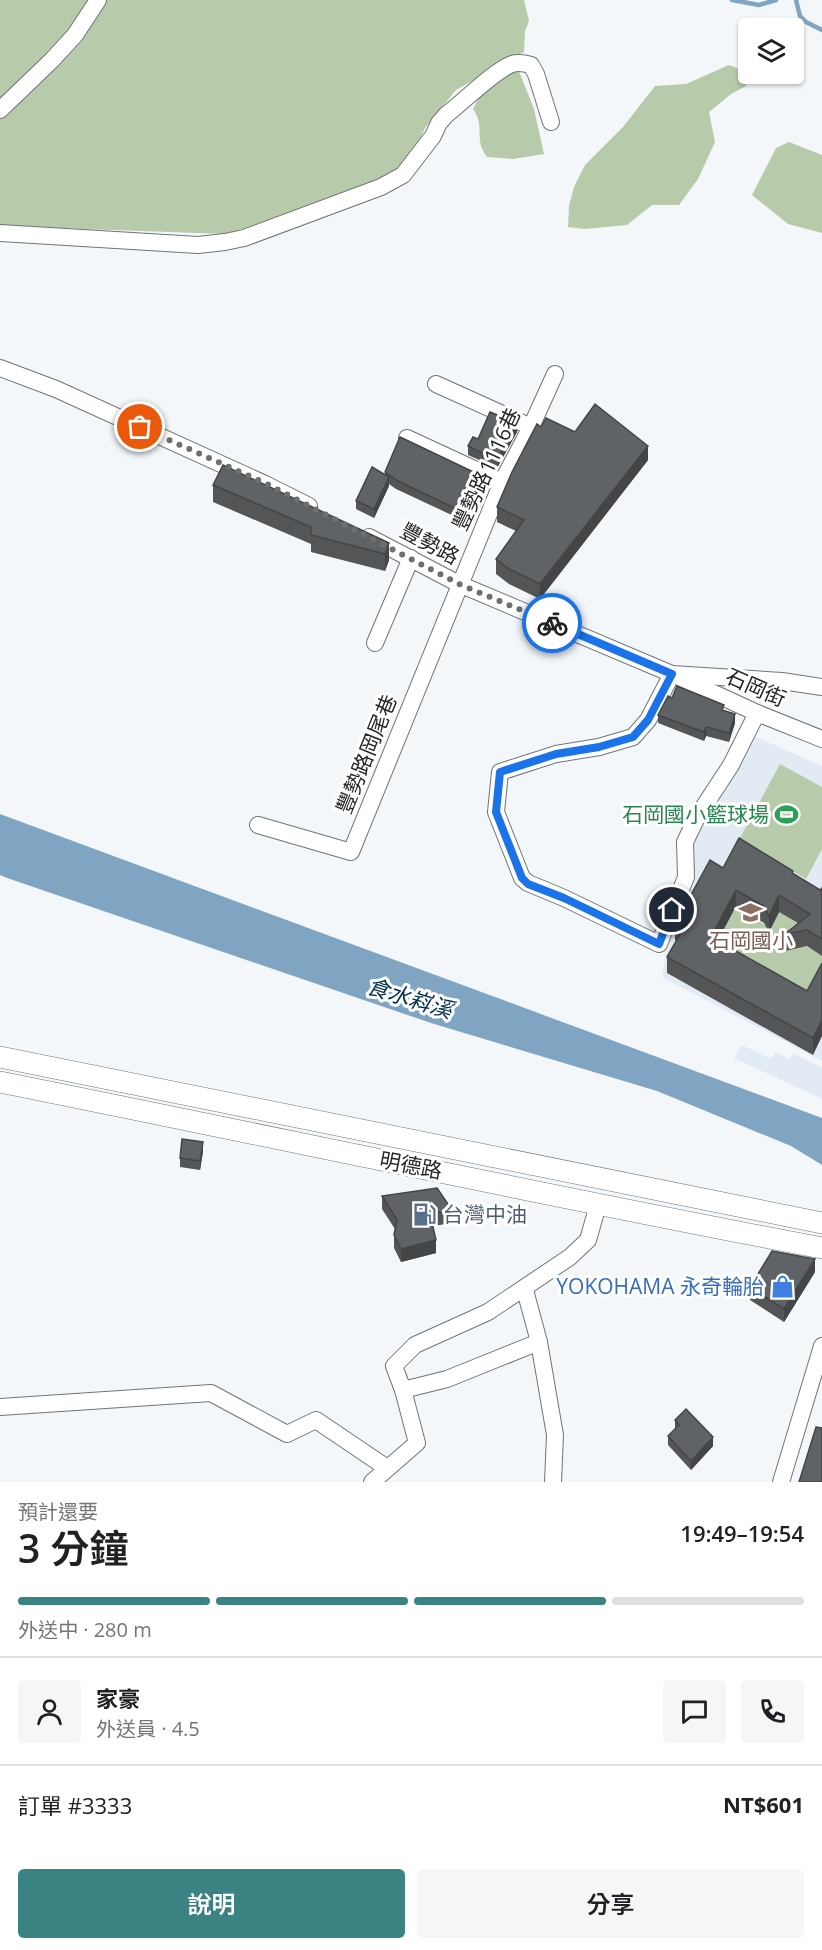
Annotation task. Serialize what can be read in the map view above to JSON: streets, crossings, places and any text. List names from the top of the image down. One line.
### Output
{"streets":{"main road":["明德路"],"street":["豐勢路1116巷","豐勢路","石岡街","豐勢路岡尾巷"]},"crossings":[["豐勢路1116巷","豐勢路"],["豐勢路1116巷","豐勢路岡尾巷"],["豐勢路","石岡街"],["豐勢路","豐勢路岡尾巷"]],"water":["食水嵙溪"],"places":{"sports":["石岡國小籃球場"],"school or university":["石岡國小"],"fuel station":["台灣中油"],"shop":["YOKOHAMA 永奇輪胎"]},"page":{"heading":["3 分鐘","預計還要","19:49–19:54"],"panel":["家豪","外送員 · 4.5","訂單 #3333","NT$601"],"bar":"外送中 · 280 m","buttons":["說明","分享"]}}
